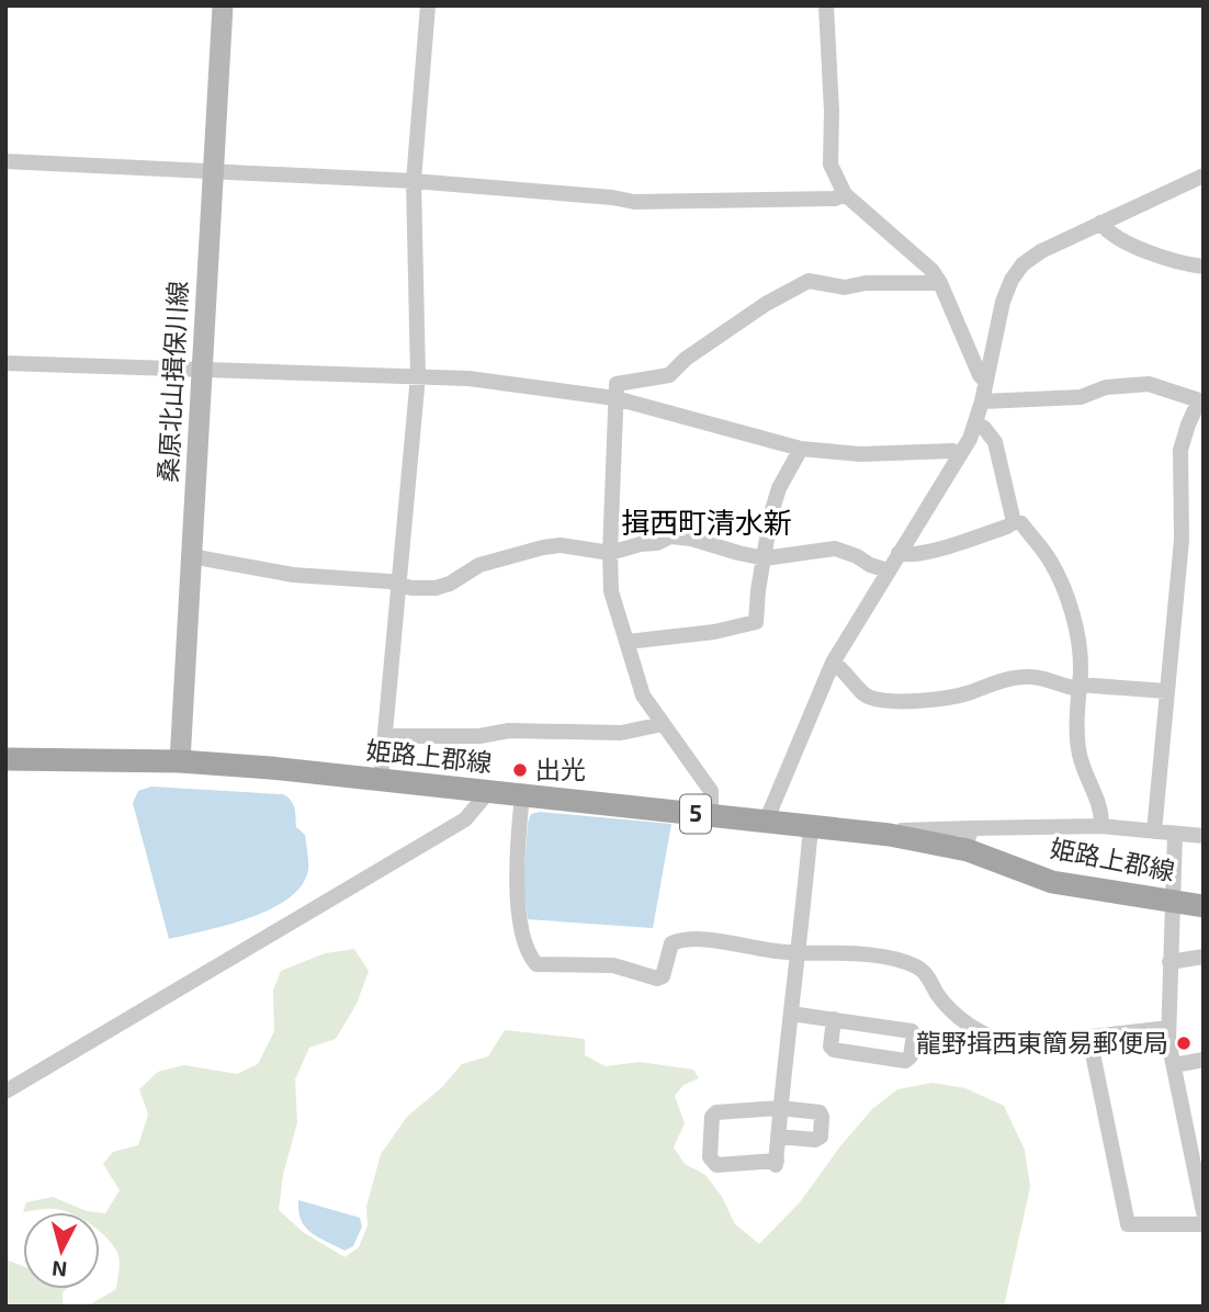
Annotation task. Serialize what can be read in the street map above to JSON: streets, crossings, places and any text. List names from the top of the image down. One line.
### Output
{"streets":{"main road":["桑原北山揖保川線","姫路上郡線","5"]},"crossings":[["桑原北山揖保川線","姫路上郡線"]],"districts":["揖西町清水新"],"places":["出光","龍野揖西東簡易郵便局"],"north":"bottom"}
